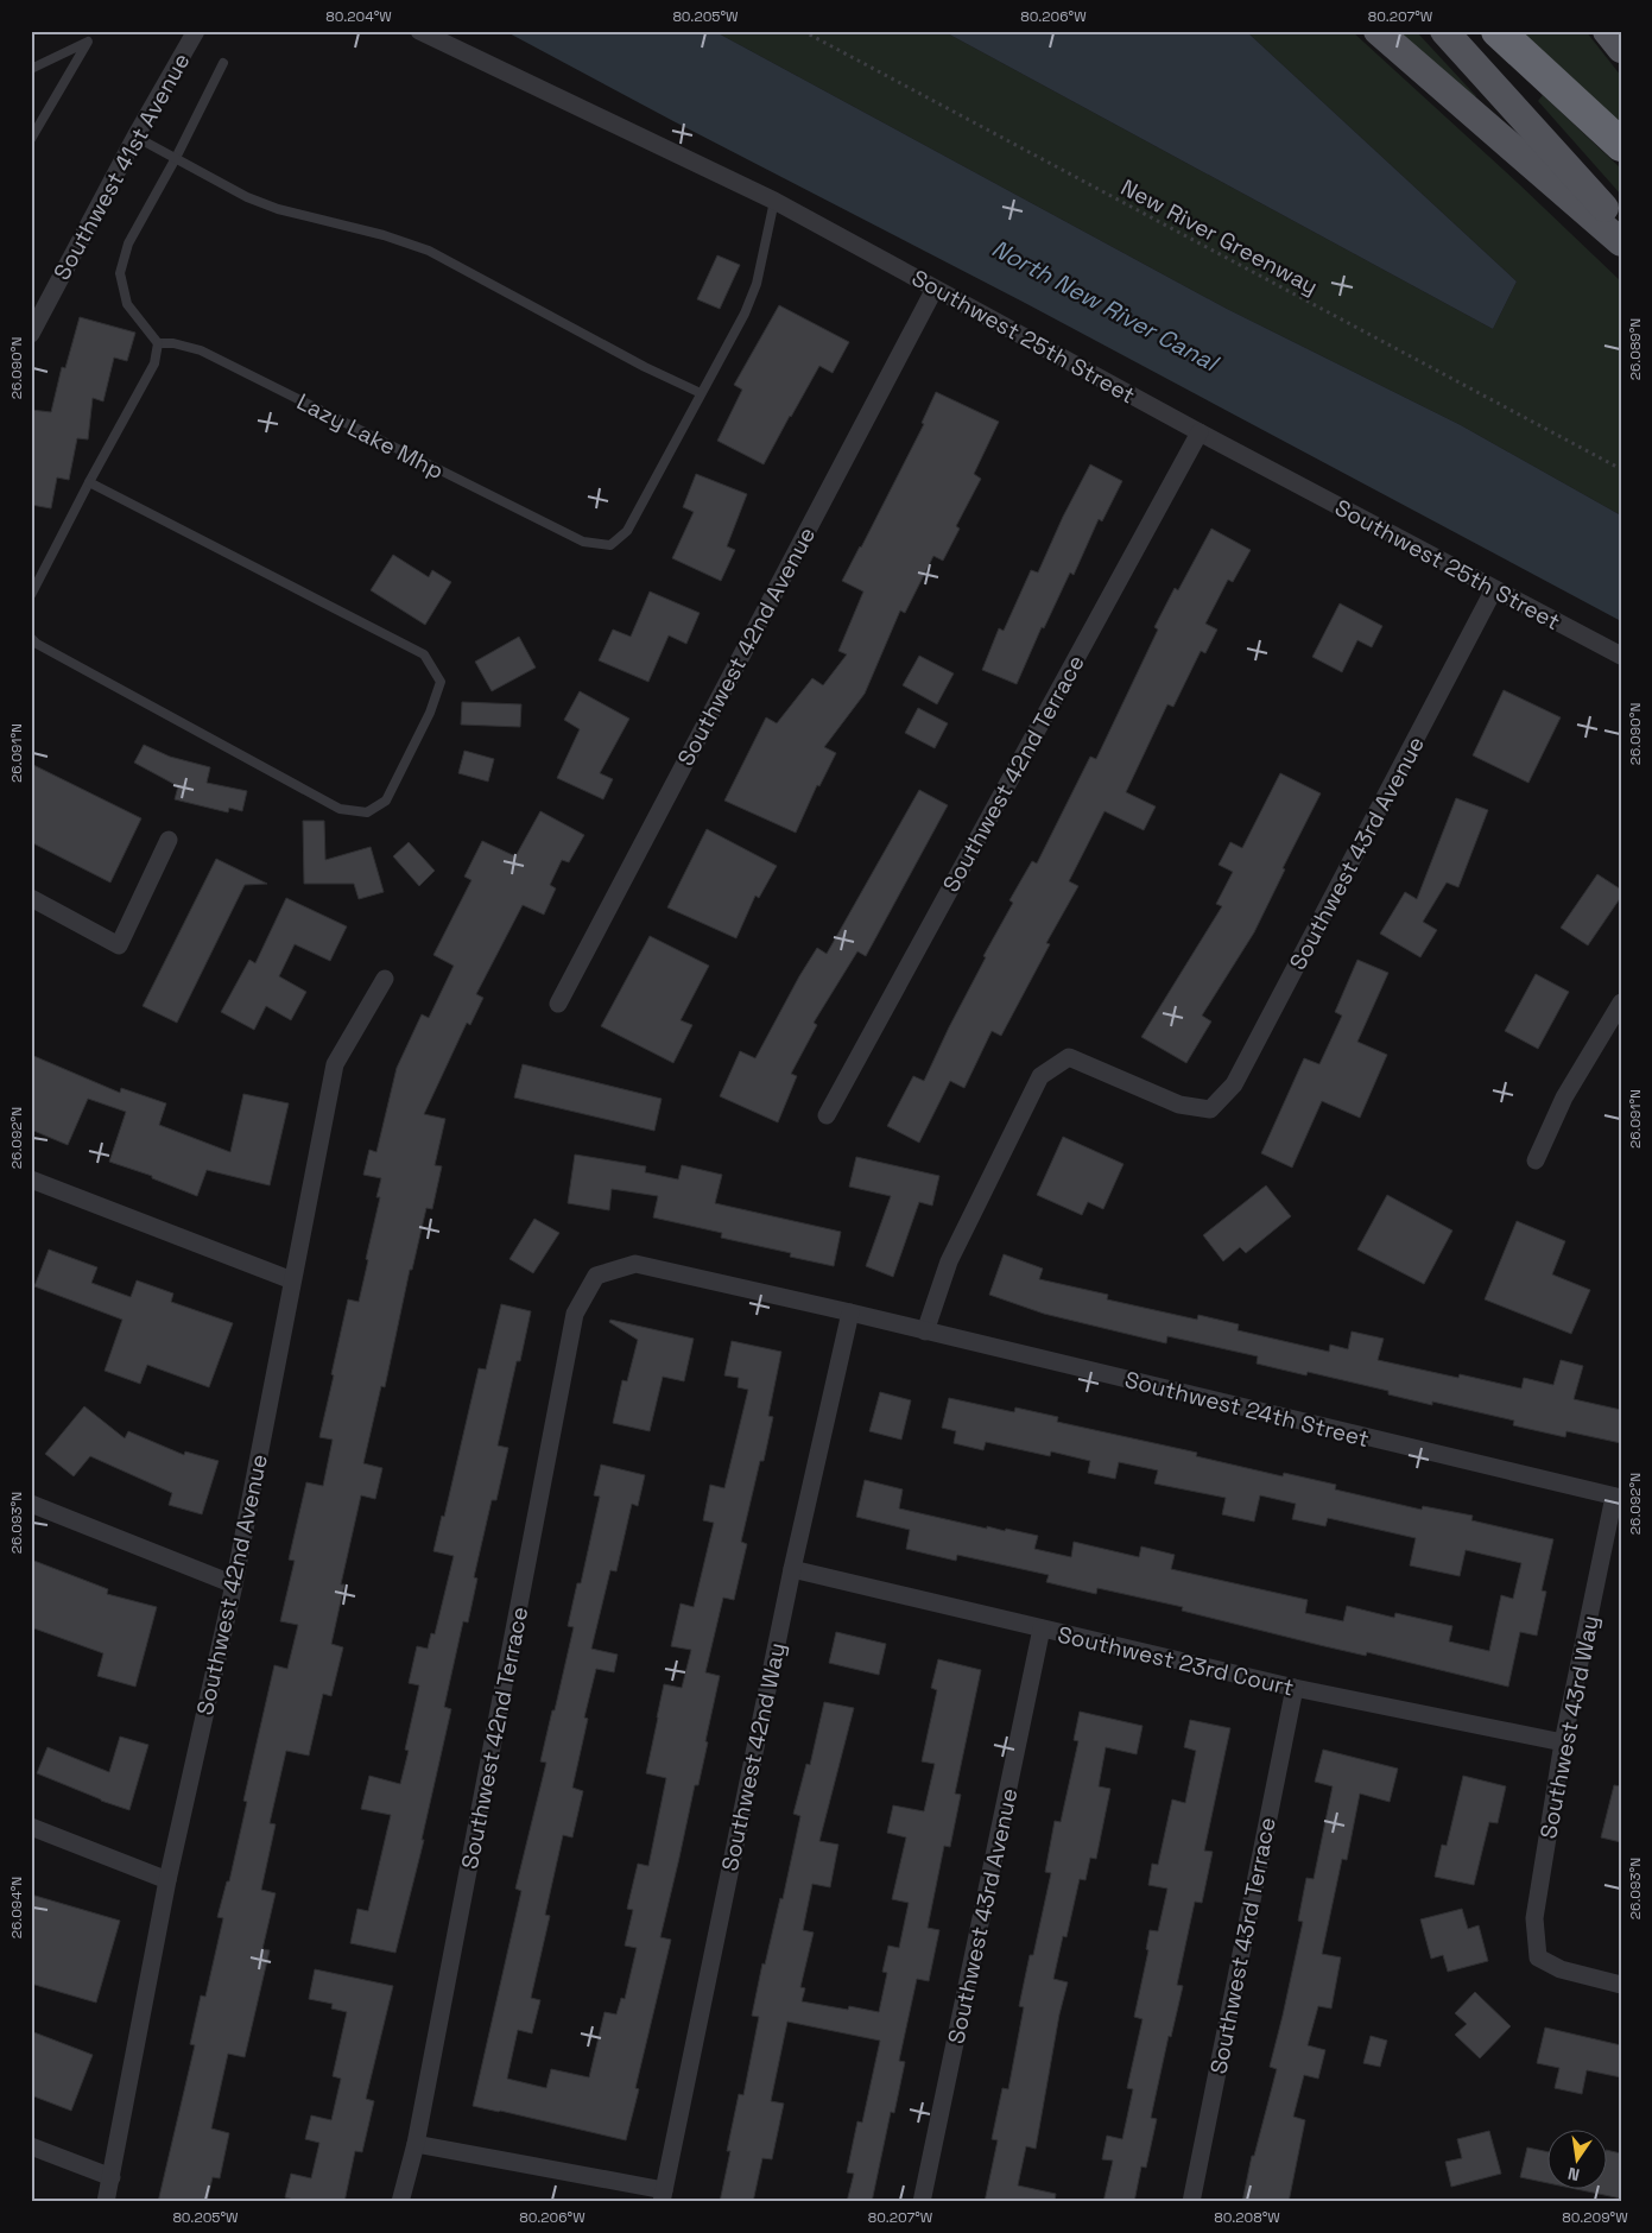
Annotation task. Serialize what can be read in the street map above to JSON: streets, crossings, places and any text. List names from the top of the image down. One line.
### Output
{"streets":{"street":["Southwest 41st Avenue","Southwest 25th Street","Southwest 42nd Avenue","Southwest 42nd Terrace","Southwest 43rd Avenue","Southwest 24th Street","Southwest 23rd Court","Southwest 43rd Way","Southwest 42nd Way","Southwest 43rd Terrace"],"lane":["Lazy Lake Mhp"],"path":["New River Greenway"]},"crossings":[["Southwest 25th Street","Lazy Lake Mhp"],["Southwest 25th Street","Southwest 42nd Avenue"],["Southwest 25th Street","Southwest 42nd Terrace"],["Southwest 25th Street","Southwest 43rd Avenue"],["Southwest 42nd Terrace","Southwest 24th Street"],["Southwest 43rd Avenue","Southwest 24th Street"],["Southwest 43rd Avenue","Southwest 23rd Court"],["Southwest 24th Street","Southwest 43rd Way"],["Southwest 24th Street","Southwest 42nd Way"],["Southwest 23rd Court","Southwest 43rd Way"],["Southwest 23rd Court","Southwest 42nd Way"],["Southwest 23rd Court","Southwest 43rd Terrace"]],"water":["North New River Canal"],"north":"bottom","coordinates":["80.204°W","80.205°W","80.206°W","80.207°W","26.089°N","26.090°N","26.091°N","26.092°N","26.093°N","26.094°N","80.208°W","80.209°W"]}
